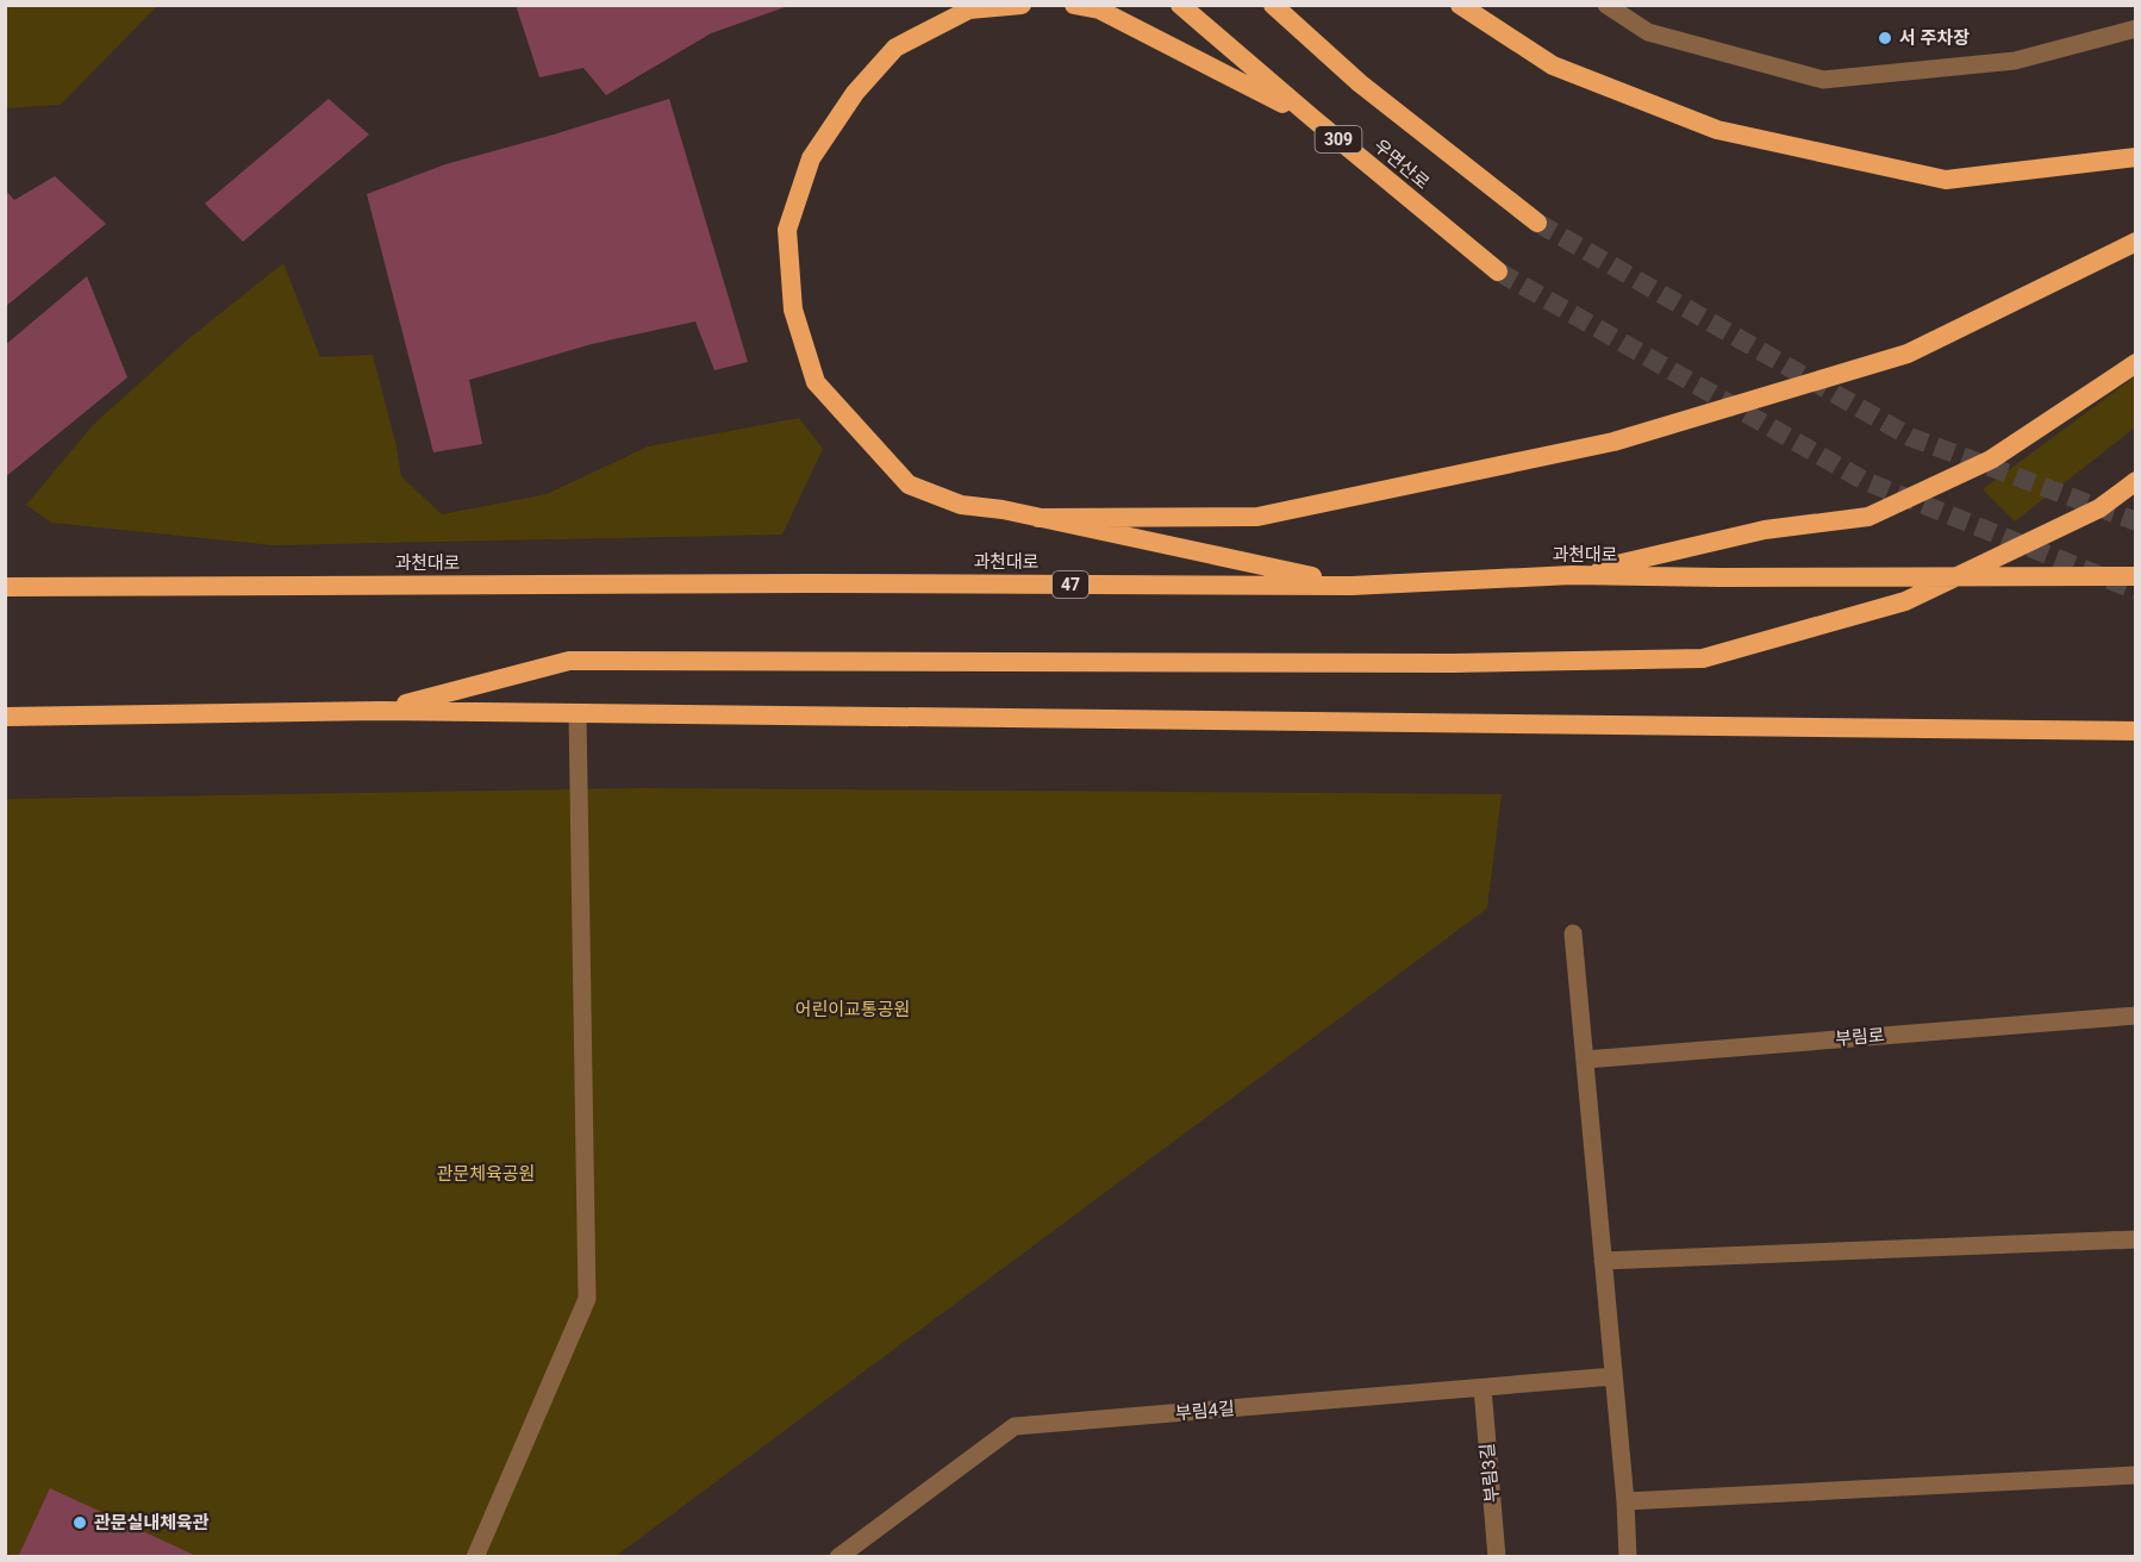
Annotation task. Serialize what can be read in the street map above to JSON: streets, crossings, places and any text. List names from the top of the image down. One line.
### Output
{"streets":{"highway":["309","우면산로","과천대로","47"],"street":["부림로","부림4길","부림3길"]},"crossings":[["부림4길","부림3길"]],"parks":["어린이교통공원","관문체육공원"],"places":["서 주차장","관문실내체육관"]}
